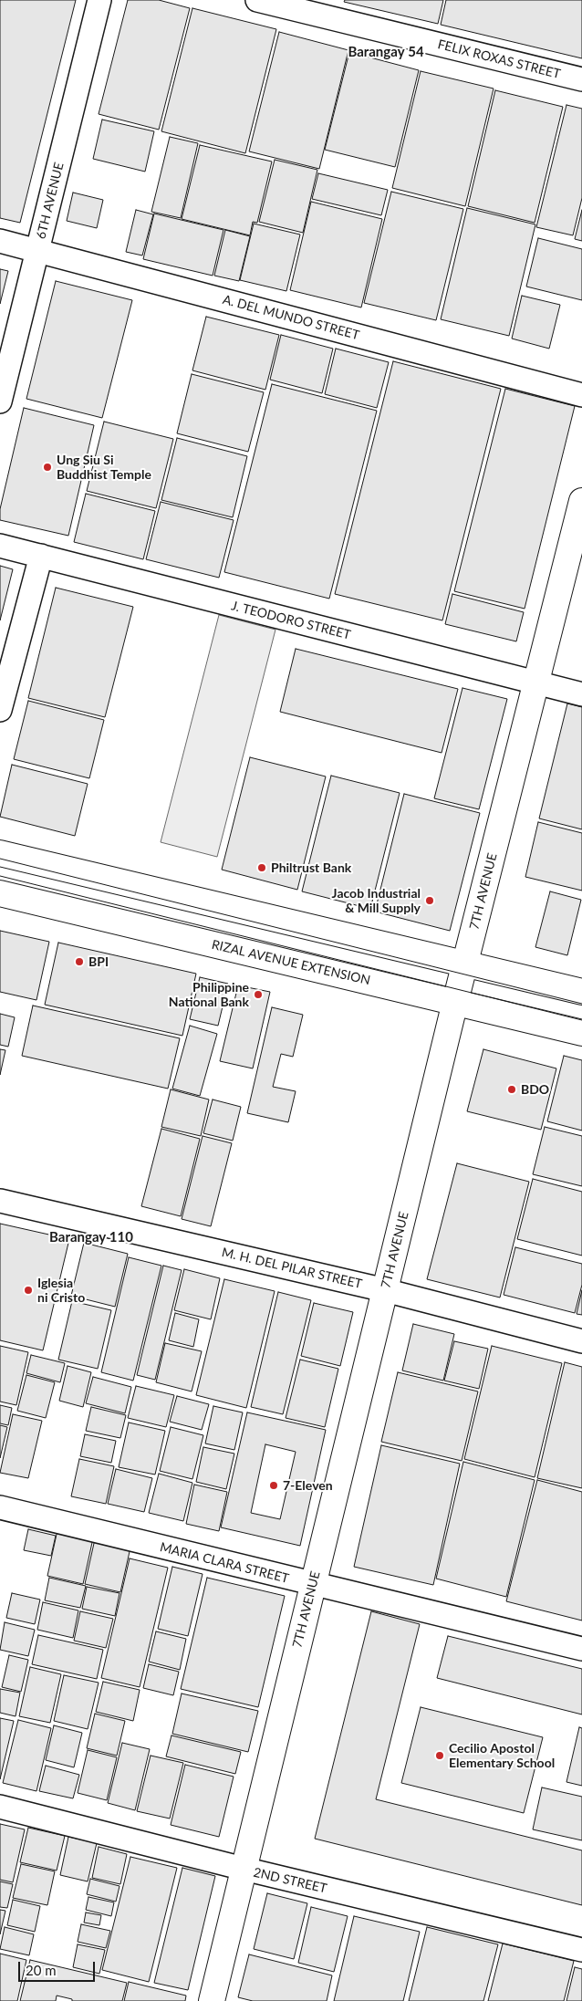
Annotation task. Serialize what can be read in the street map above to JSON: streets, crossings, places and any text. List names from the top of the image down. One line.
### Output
{"streets":{"street":["FELIX ROXAS STREET","6TH AVENUE","A. DEL MUNDO STREET","J. TEODORO STREET","7TH AVENUE","RIZAL AVENUE EXTENSION","M. H. DEL PILAR STREET","MARIA CLARA STREET","2ND STREET"]},"crossings":[["6TH AVENUE","A. DEL MUNDO STREET"],["J. TEODORO STREET","7TH AVENUE"],["7TH AVENUE","RIZAL AVENUE EXTENSION"],["7TH AVENUE","M. H. DEL PILAR STREET"],["7TH AVENUE","MARIA CLARA STREET"],["7TH AVENUE","2ND STREET"]],"districts":["Barangay 54","Barangay 110"],"places":["Ung Siu Si Buddhist Temple","Philtrust Bank","Jacob Industrial & Mill Supply","BPI","Philippine National Bank","BDO","Iglesia ni Cristo","7-Eleven","Cecilio Apostol Elementary School"],"scale_bar":"20 m"}
